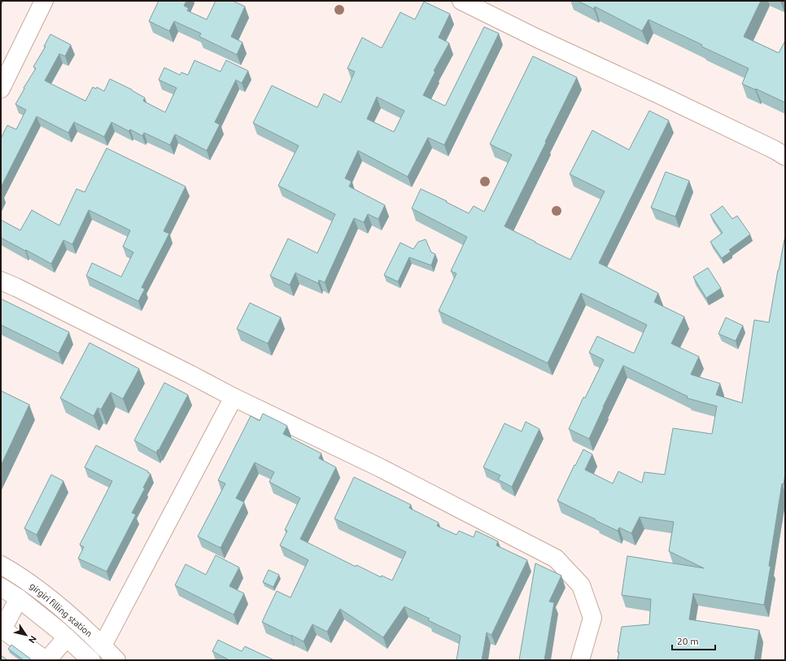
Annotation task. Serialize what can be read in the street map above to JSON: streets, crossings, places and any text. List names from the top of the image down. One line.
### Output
{"streets":{"main road":["girgiri filling station"]},"scale_bar":"20 m","north":"bottom right"}
